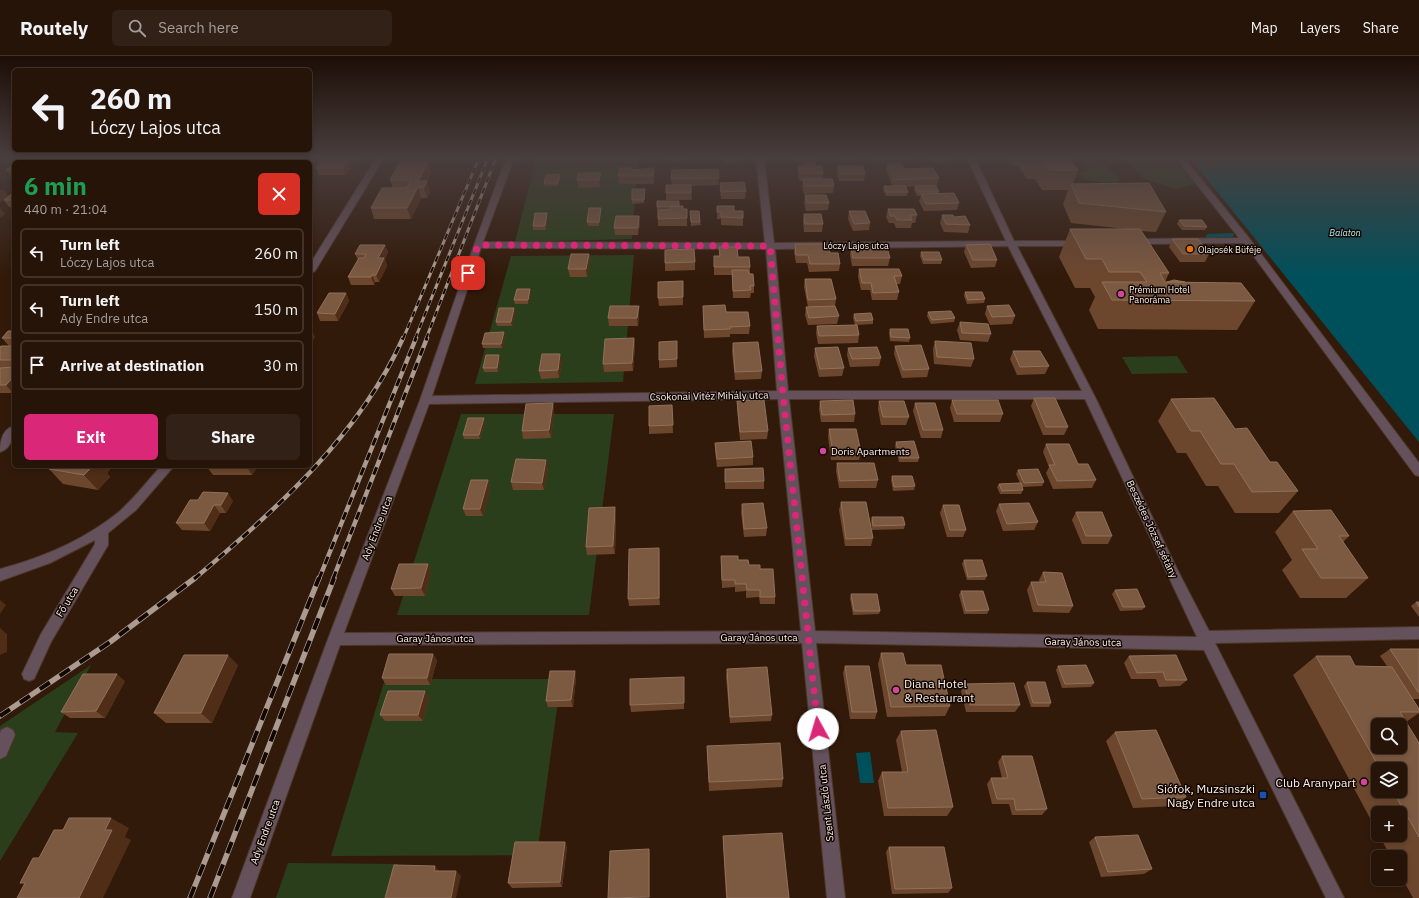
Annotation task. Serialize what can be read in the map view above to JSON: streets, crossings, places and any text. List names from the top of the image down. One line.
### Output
{"streets":{"street":["Lóczy Lajos utca","Csokonai Vitéz Mihály utca","Ady Endre utca","Beszédes József sétány","Fő utca","Garay János utca","Szent László utca"]},"crossings":[["Lóczy Lajos utca","Ady Endre utca"],["Lóczy Lajos utca","Beszédes József sétány"],["Lóczy Lajos utca","Szent László utca"],["Csokonai Vitéz Mihály utca","Ady Endre utca"],["Csokonai Vitéz Mihály utca","Beszédes József sétány"],["Csokonai Vitéz Mihály utca","Szent László utca"],["Ady Endre utca","Garay János utca"],["Beszédes József sétány","Garay János utca"],["Garay János utca","Szent László utca"]],"water":["Balaton"],"places":{"other":["Olajosék Büféje","Prémium Hotel Panoráma","Doris Apartments","Diana Hotel & Restaurant","Club Aranypart"],"transit":["Siófok, Muzsinszki Nagy Endre utca"]},"page":{"header":"Routely","search":"Search here","nav":["Map","Layers","Share"],"turn":["260 m","Lóczy Lajos utca"],"heading":["6 min","440 m · 21:04"],"list":[{"name":"Turn left","note":"Lóczy Lajos utca","value":"260 m"},{"name":"Turn left","note":"Ady Endre utca","value":"150 m"},{"name":"Arrive at destination","value":"30 m"}],"buttons":["Exit","Share"],"map_buttons":["+","−"]}}
